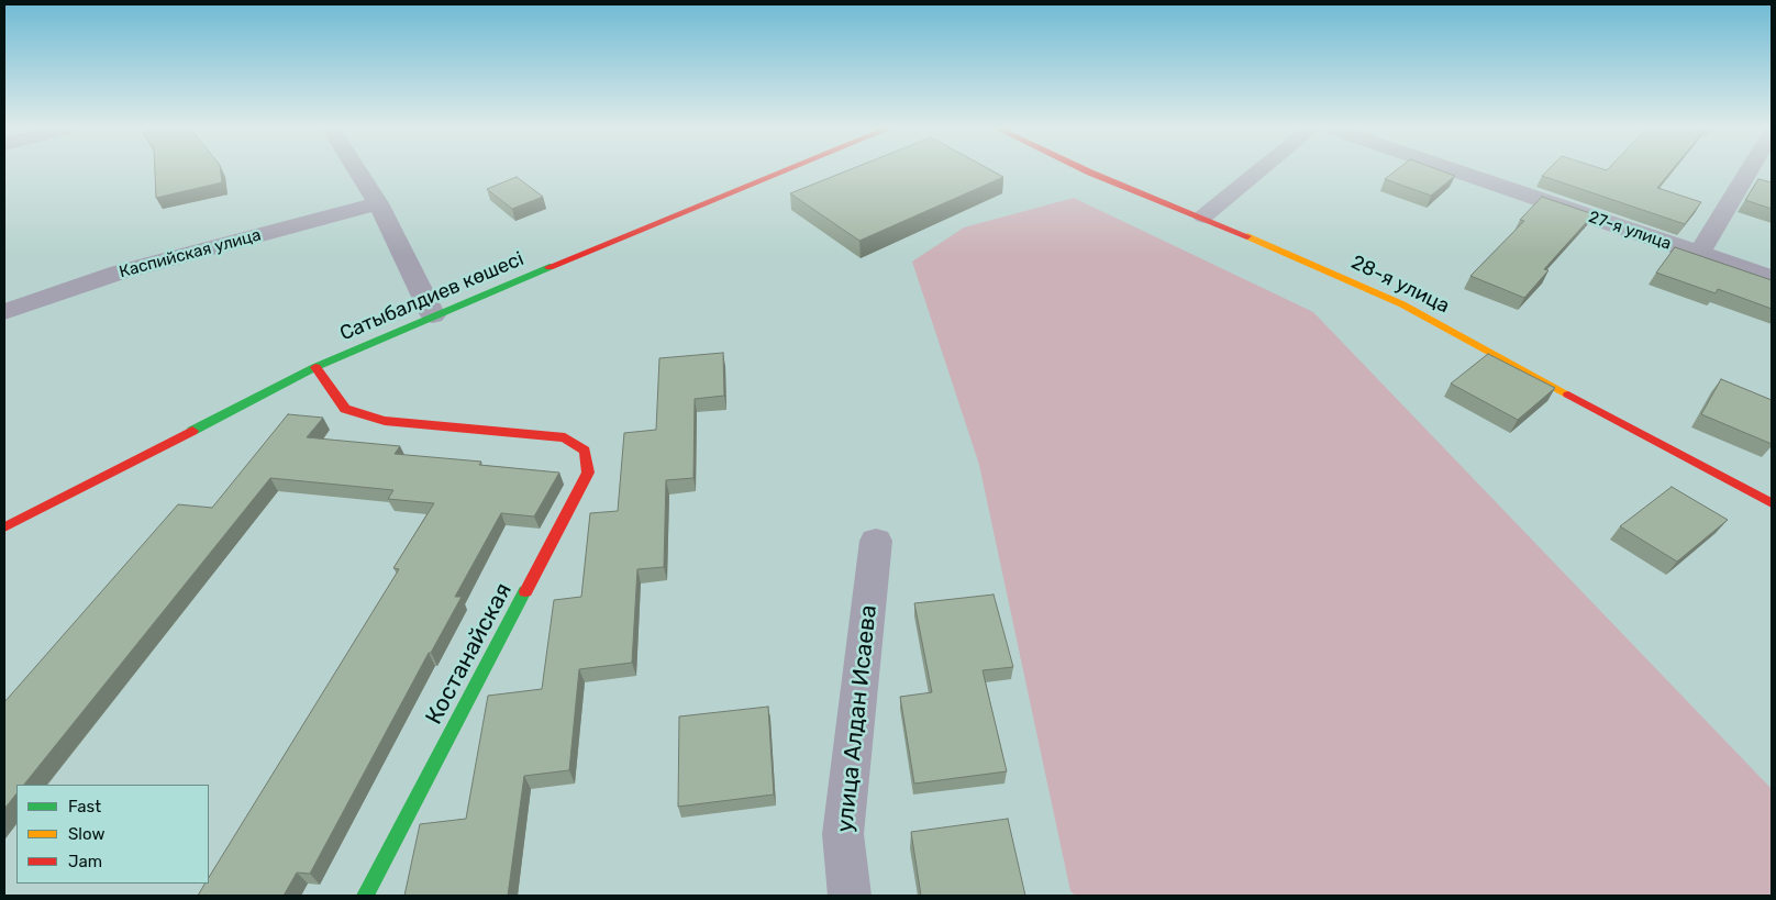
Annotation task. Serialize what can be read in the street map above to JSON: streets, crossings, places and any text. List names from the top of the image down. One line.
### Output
{"streets":{"street":["27-я улица","Каспийская улица","28-я улица","Сатыбалдиев көшесі","Костанайская","улица Алдан Исаева"]},"crossings":[["Сатыбалдиев көшесі","Костанайская"]],"legend":["Fast","Slow","Jam"]}
